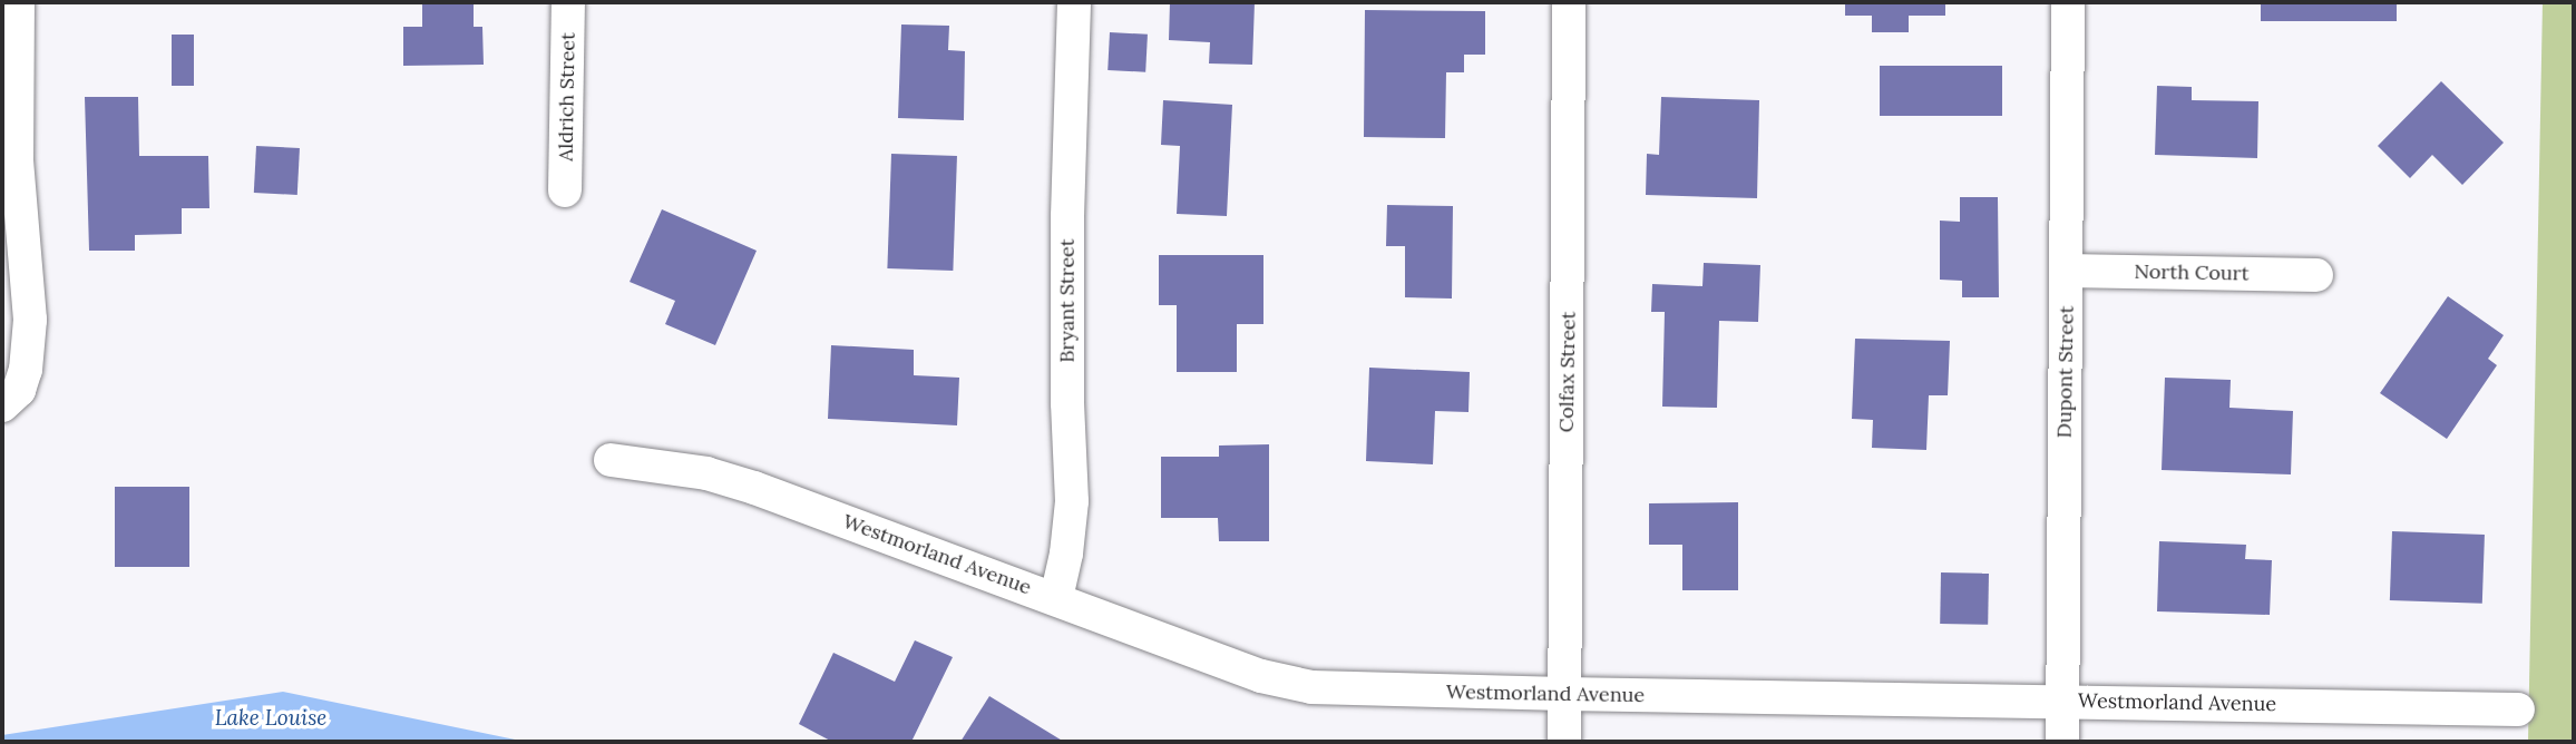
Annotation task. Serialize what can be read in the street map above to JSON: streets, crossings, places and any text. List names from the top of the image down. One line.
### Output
{"streets":{"street":["Aldrich Street","North Court","Bryant Street","Colfax Street","Dupont Street","Westmorland Avenue"]},"crossings":[["North Court","Dupont Street"],["Bryant Street","Westmorland Avenue"],["Colfax Street","Westmorland Avenue"],["Dupont Street","Westmorland Avenue"]],"water":["Lake Louise"]}
